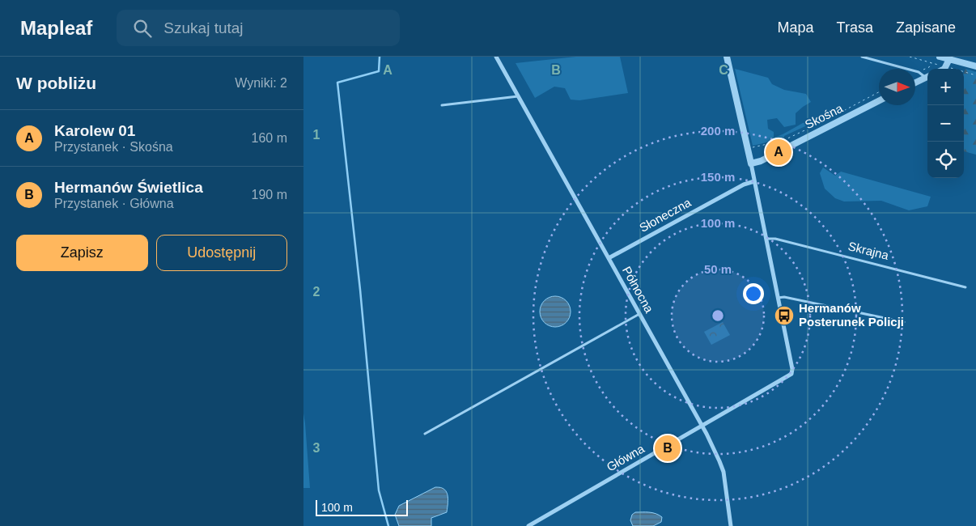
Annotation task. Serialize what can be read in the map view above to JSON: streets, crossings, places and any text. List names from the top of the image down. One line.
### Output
{"streets":{"street":["Skośna","Słoneczna","Północna","Główna"],"lane":["Skrajna"]},"crossings":[["Słoneczna","Północna"],["Północna","Główna"]],"places":{"bus stop":["Hermanów Posterunek Policji"]},"scale_bar":"100 m","north":"right","page":{"header":"Mapleaf","search":"Szukaj tutaj","nav":["Mapa","Trasa","Zapisane"],"heading":["W pobliżu","Wyniki: 2"],"map_buttons":["+","−"],"list":[{"mark":"A","name":"Karolew 01","note":"Przystanek · Skośna","value":"160 m"},{"mark":"B","name":"Hermanów Świetlica","note":"Przystanek · Główna","value":"190 m"}],"pins":["A","B"],"buttons":["Zapisz","Udostępnij"],"scale":"100 m"},"grid":{"columns":["A","B","C"],"rows":["1","2","3"]},"rings":["200 m","150 m","100 m","50 m"]}
